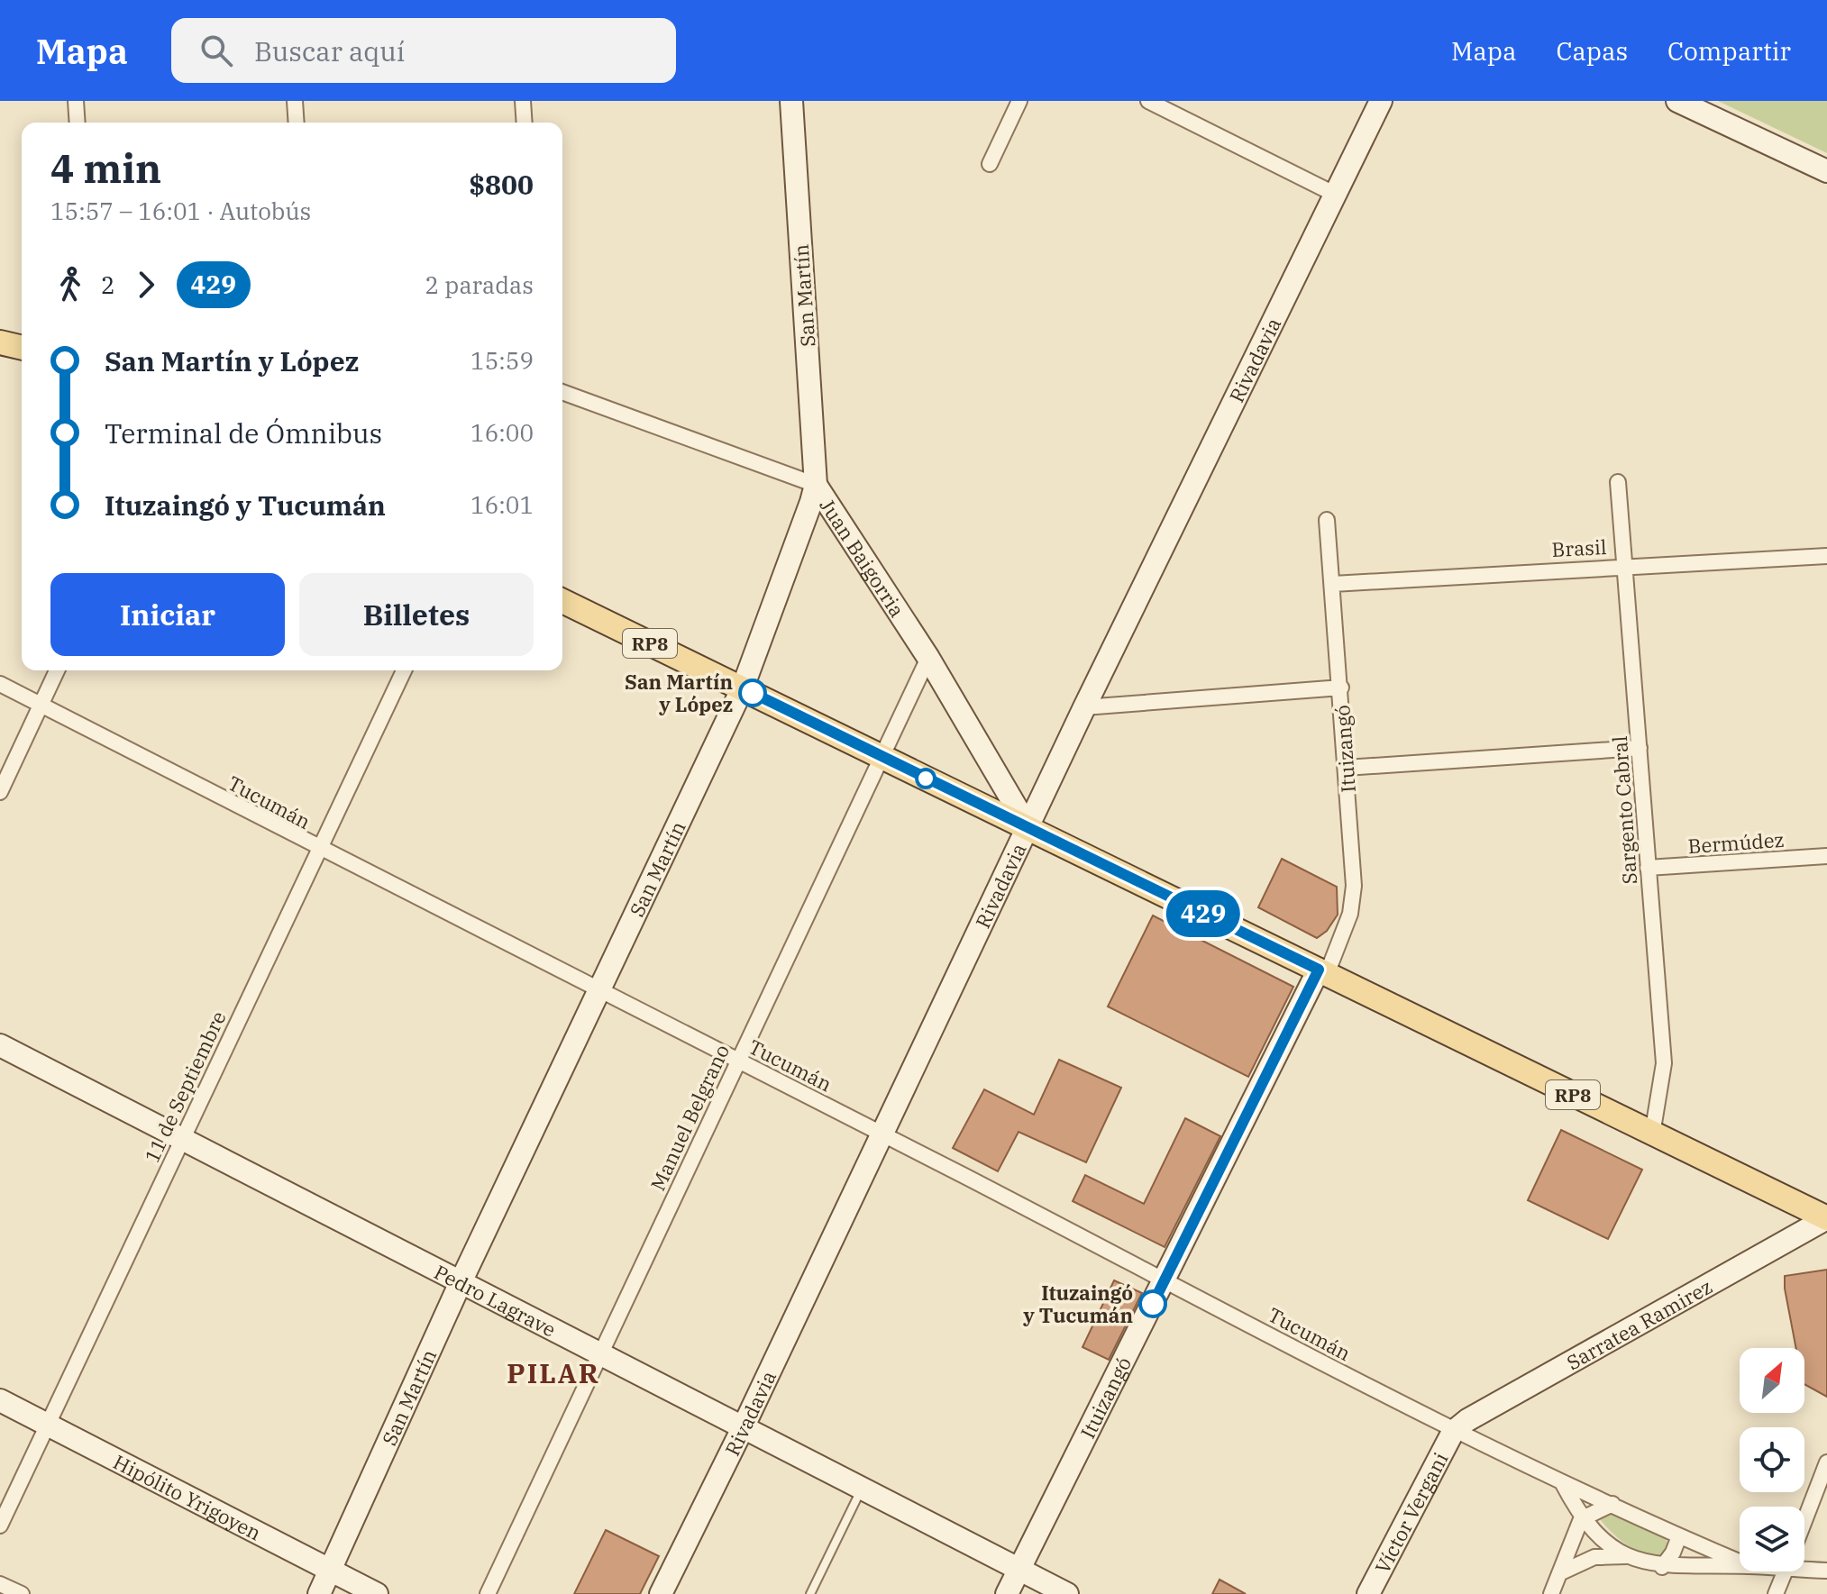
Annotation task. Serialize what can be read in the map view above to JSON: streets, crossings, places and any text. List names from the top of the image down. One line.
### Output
{"streets":{"main road":["RP8"],"street":["San Martín","Rivadavia","Brasil","Juan Baigorria","Ituizangó","Tucumán","Sargento Cabral","Bermúdez","11 de Septiembre","Manuel Belgrano","Pedro Lagrave","Sarratea Ramirez","Hipólito Yrigoyen","Víctor Vergani"]},"crossings":[["San Martín","Juan Baigorria"],["San Martín","RP8"],["San Martín","Tucumán"],["San Martín","Pedro Lagrave"],["San Martín","Hipólito Yrigoyen"],["Rivadavia","Juan Baigorria"],["Rivadavia","RP8"],["Rivadavia","Tucumán"],["Rivadavia","Pedro Lagrave"],["Brasil","Ituizangó"],["Brasil","Sargento Cabral"],["Juan Baigorria","RP8"],["Juan Baigorria","Manuel Belgrano"],["RP8","Ituizangó"],["RP8","Sargento Cabral"],["RP8","Manuel Belgrano"],["RP8","Sarratea Ramirez"],["Ituizangó","Tucumán"],["Ituizangó","Pedro Lagrave"],["Tucumán","11 de Septiembre"],["Tucumán","Manuel Belgrano"],["Tucumán","Sarratea Ramirez"],["Tucumán","Víctor Vergani"],["Sargento Cabral","Bermúdez"],["11 de Septiembre","Pedro Lagrave"],["11 de Septiembre","Hipólito Yrigoyen"],["Manuel Belgrano","Pedro Lagrave"],["Sarratea Ramirez","Víctor Vergani"]],"districts":["PILAR"],"places":["San Martín y López","Ituzaingó y Tucumán"],"lines":["bus line 429"],"north":"top right","page":{"header":"Mapa","search":"Buscar aquí","nav":["Mapa","Capas","Compartir"],"on_map":"429","heading":["4 min","15:57 – 16:01 · Autobús","$800"],"legs":["2","429","2 paradas"],"list":[{"name":"San Martín y López","value":"15:59"},{"name":"Terminal de Ómnibus","value":"16:00"},{"name":"Ituzaingó y Tucumán","value":"16:01"}],"buttons":["Iniciar","Billetes"]}}
